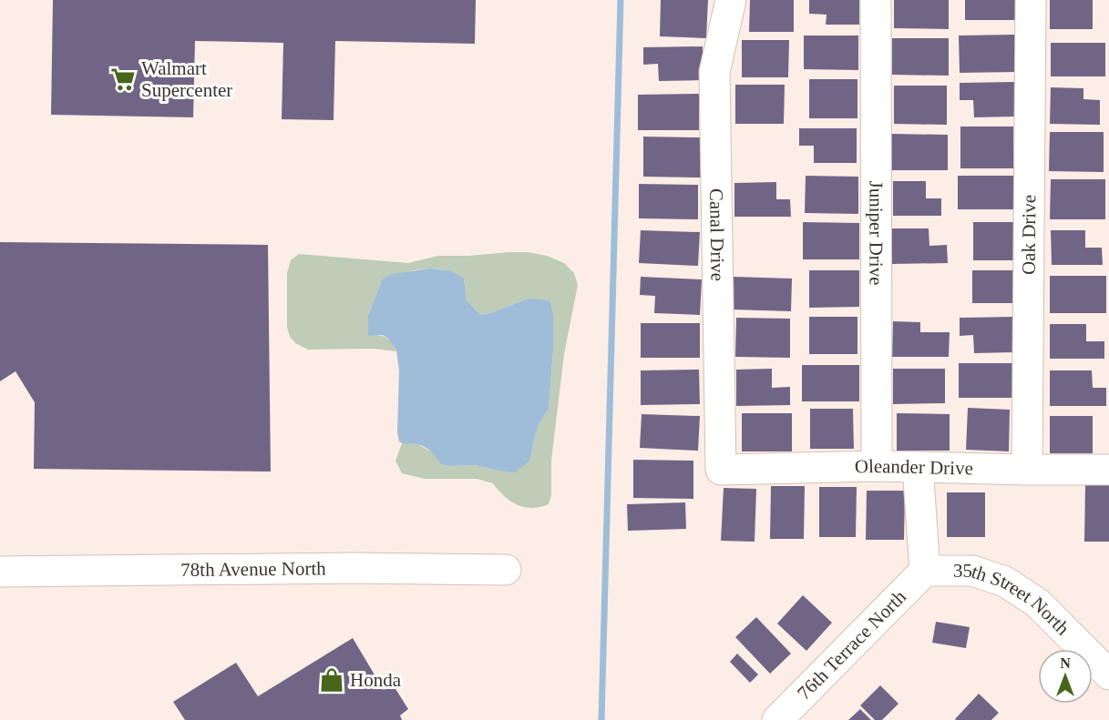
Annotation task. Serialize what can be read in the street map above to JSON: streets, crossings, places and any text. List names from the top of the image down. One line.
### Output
{"streets":{"street":["Juniper Drive","Canal Drive","Oak Drive","Oleander Drive","78th Avenue North","35th Street North","76th Terrace North"]},"crossings":[["Juniper Drive","Oleander Drive"],["Canal Drive","Oleander Drive"],["Oak Drive","Oleander Drive"],["35th Street North","76th Terrace North"]],"places":{"supermarket":["Walmart Supercenter"],"shop":["Honda"]},"north":"top"}
